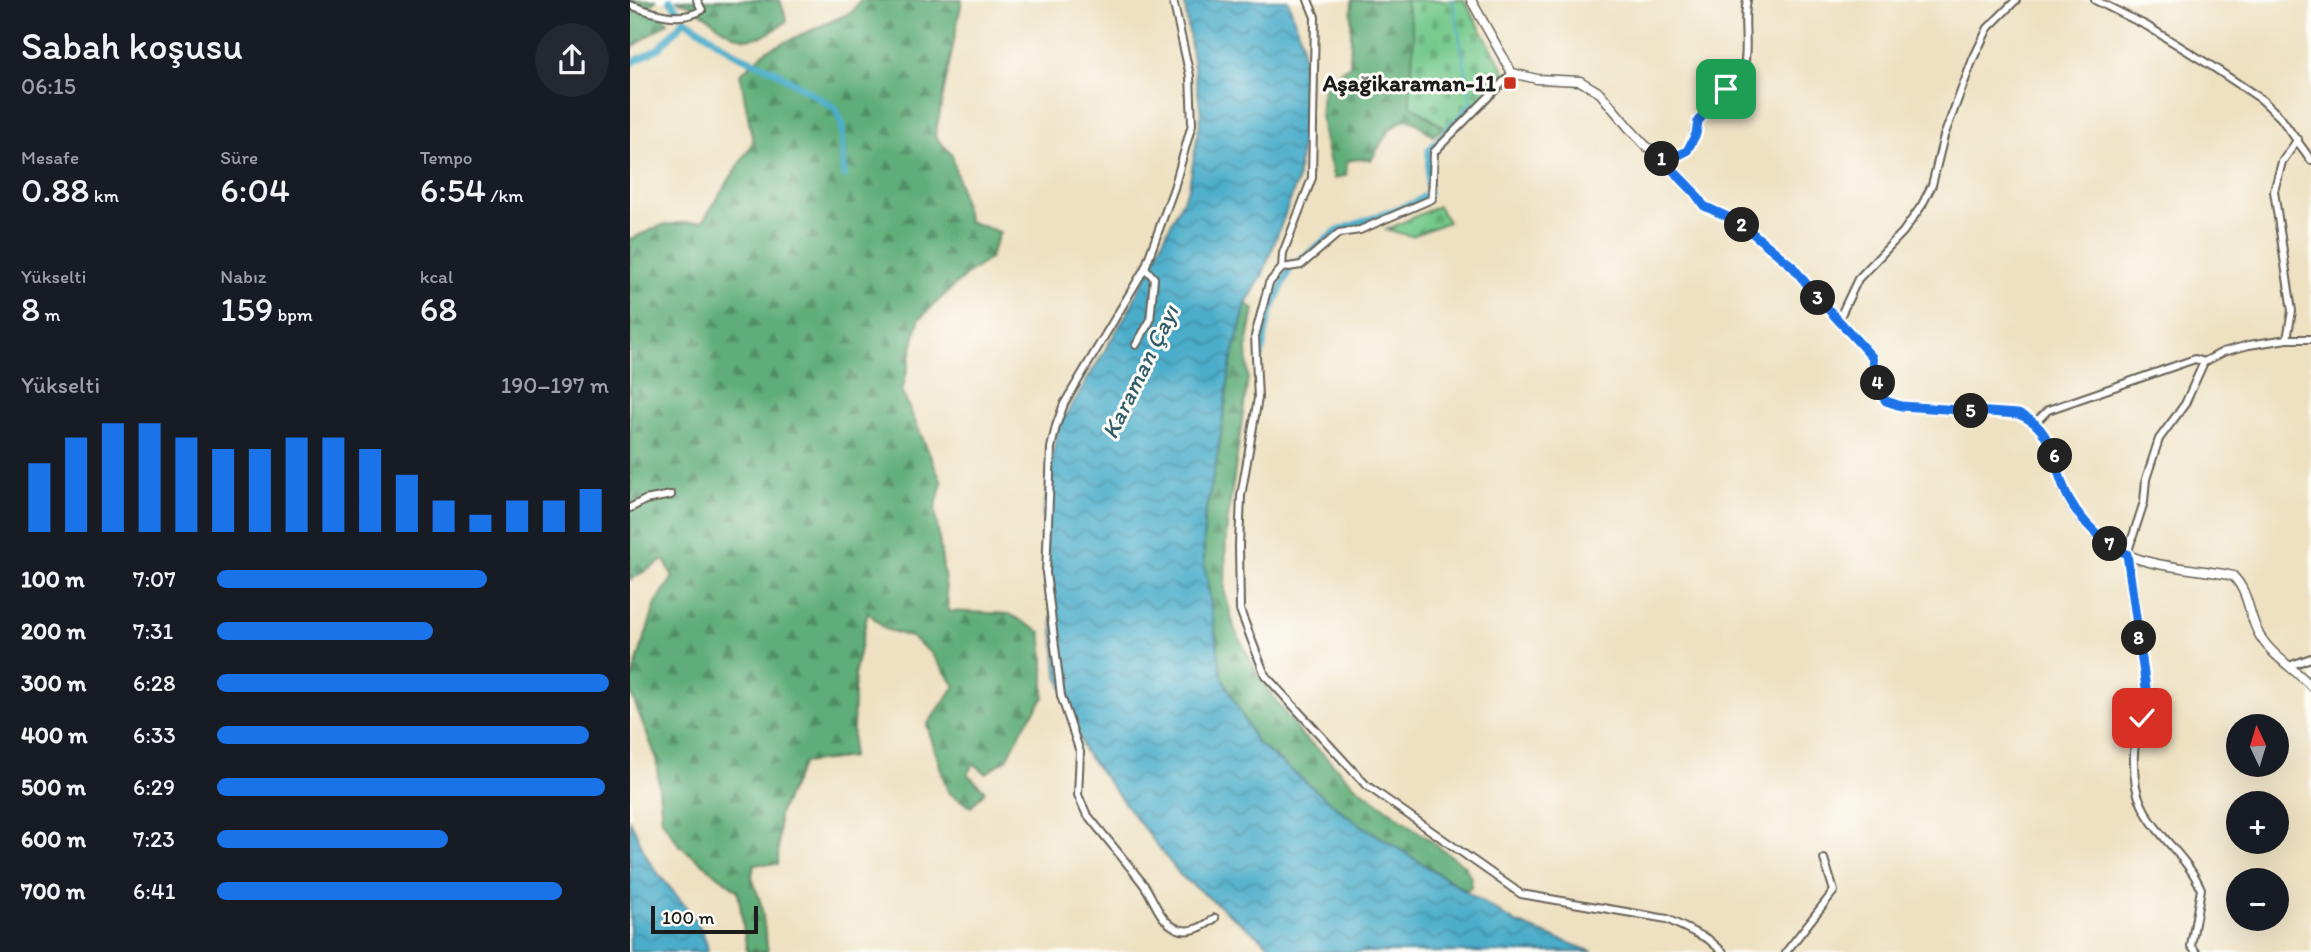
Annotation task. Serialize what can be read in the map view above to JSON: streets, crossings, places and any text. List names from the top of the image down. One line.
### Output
{"water":["Karaman Çayı"],"places":{"transit":["Aşağikaraman-11"]},"scale_bar":"100 m","north":"top","page":{"heading":["Sabah koşusu","06:15"],"stats":[["Mesafe","0.88 km"],["Süre","6:04"],["Tempo","6:54 /km"],["Yükselti","8 m"],["Nabız","159 bpm"],["kcal","68"]],"pins":["1","2","3","4","5","6","7","8"],"chart":["Yükselti","190–197 m"],"list":[{"name":"100 m","note":"7:07"},{"name":"200 m","note":"7:31"},{"name":"300 m","note":"6:28"},{"name":"400 m","note":"6:33"},{"name":"500 m","note":"6:29"},{"name":"600 m","note":"7:23"},{"name":"700 m","note":"6:41"}],"map_buttons":["+","−"],"scale":"100 m"}}
